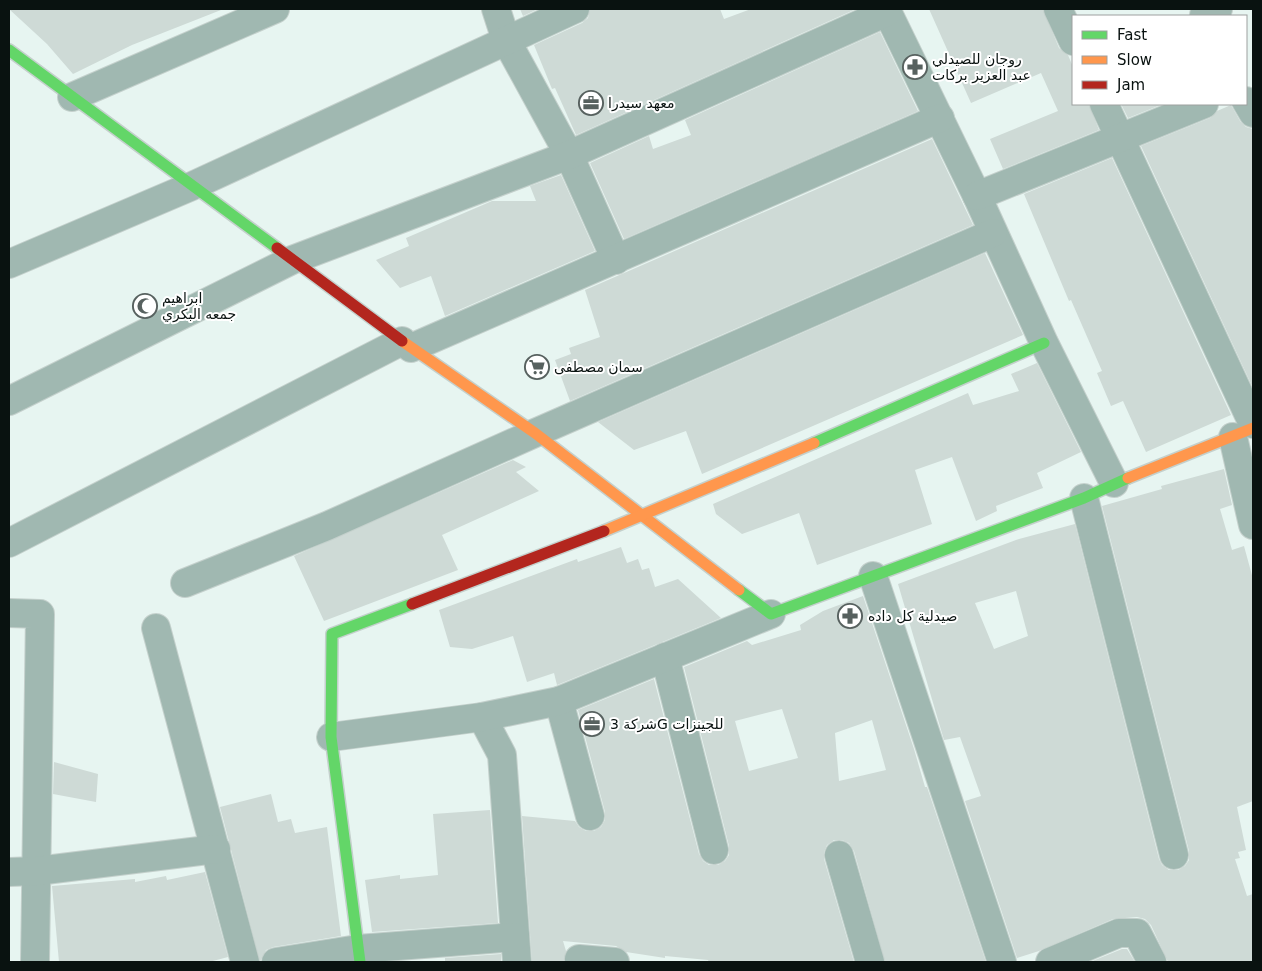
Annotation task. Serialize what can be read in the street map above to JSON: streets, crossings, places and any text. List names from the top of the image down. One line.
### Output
{"places":{"pharmacy":["روجان للصيدلي عبد العزيز بركات","صيدلية كل داده"],"office":["معهد سيدرا","شركة 3G للجينزات"],"mosque":["ابراهيم جمعه البكري"],"supermarket":["سمان مصطفى"]},"legend":["Fast","Slow","Jam"]}
